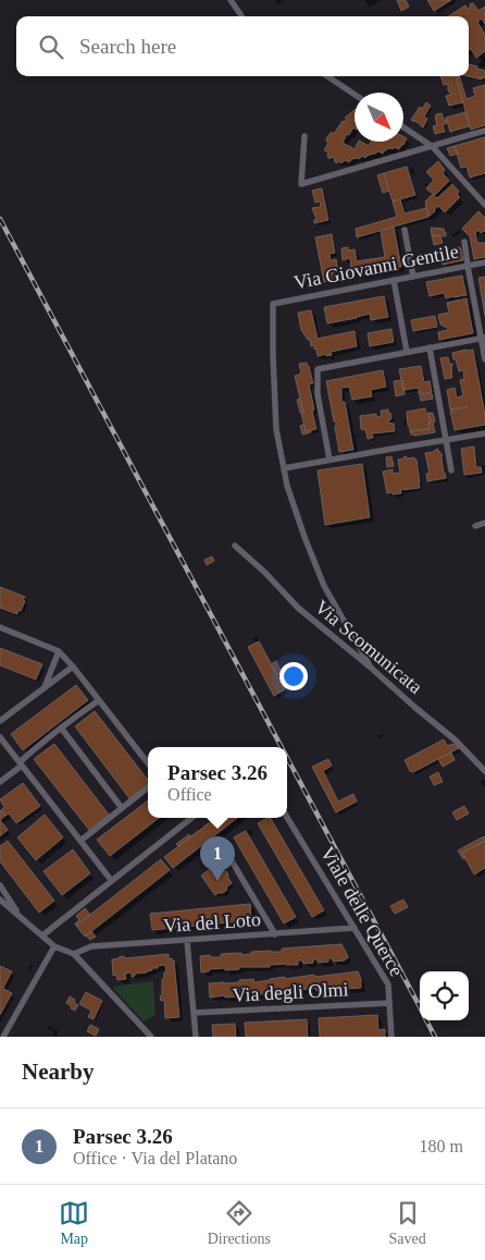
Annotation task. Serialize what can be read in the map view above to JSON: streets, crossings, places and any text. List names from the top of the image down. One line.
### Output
{"streets":{"street":["Via Giovanni Gentile","Via Scomunicata","Viale delle Querce","Via del Loto","Via degli Olmi"]},"crossings":[["Viale delle Querce","Via del Loto"],["Viale delle Querce","Via degli Olmi"]],"north":"bottom right","page":{"search":"Search here","popup":["Parsec 3.26","Office"],"pins":"1","heading":"Nearby","list":[{"mark":"1","name":"Parsec 3.26","note":"Office · Via del Platano","value":"180 m"}],"nav":["Map","Directions","Saved"]}}
